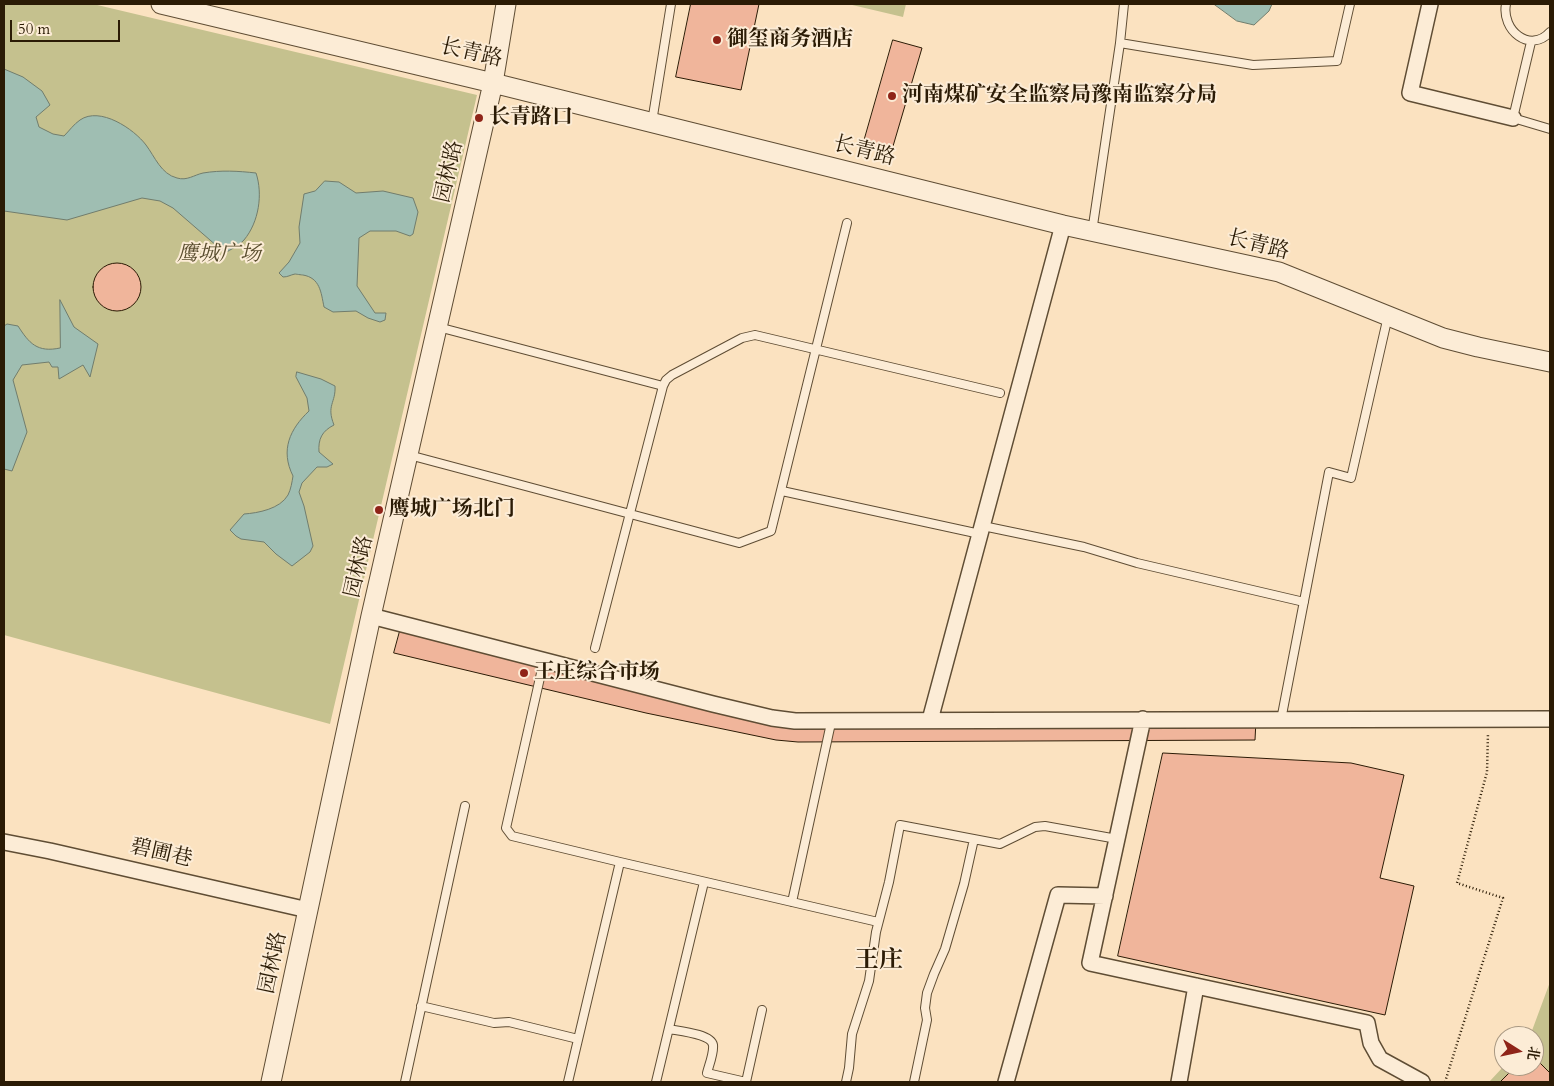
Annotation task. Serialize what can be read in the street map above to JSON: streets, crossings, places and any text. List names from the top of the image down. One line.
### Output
{"streets":{"street":["长青路","园林路","碧圃巷"]},"crossings":[["长青路","园林路"],["园林路","碧圃巷"]],"districts":["王庄"],"parks":["鹰城广场"],"places":["御玺商务酒店","河南煤矿安全监察局豫南监察分局","长青路口","鹰城广场北门","王庄综合市场"],"scale_bar":"50 m","north":"right"}
